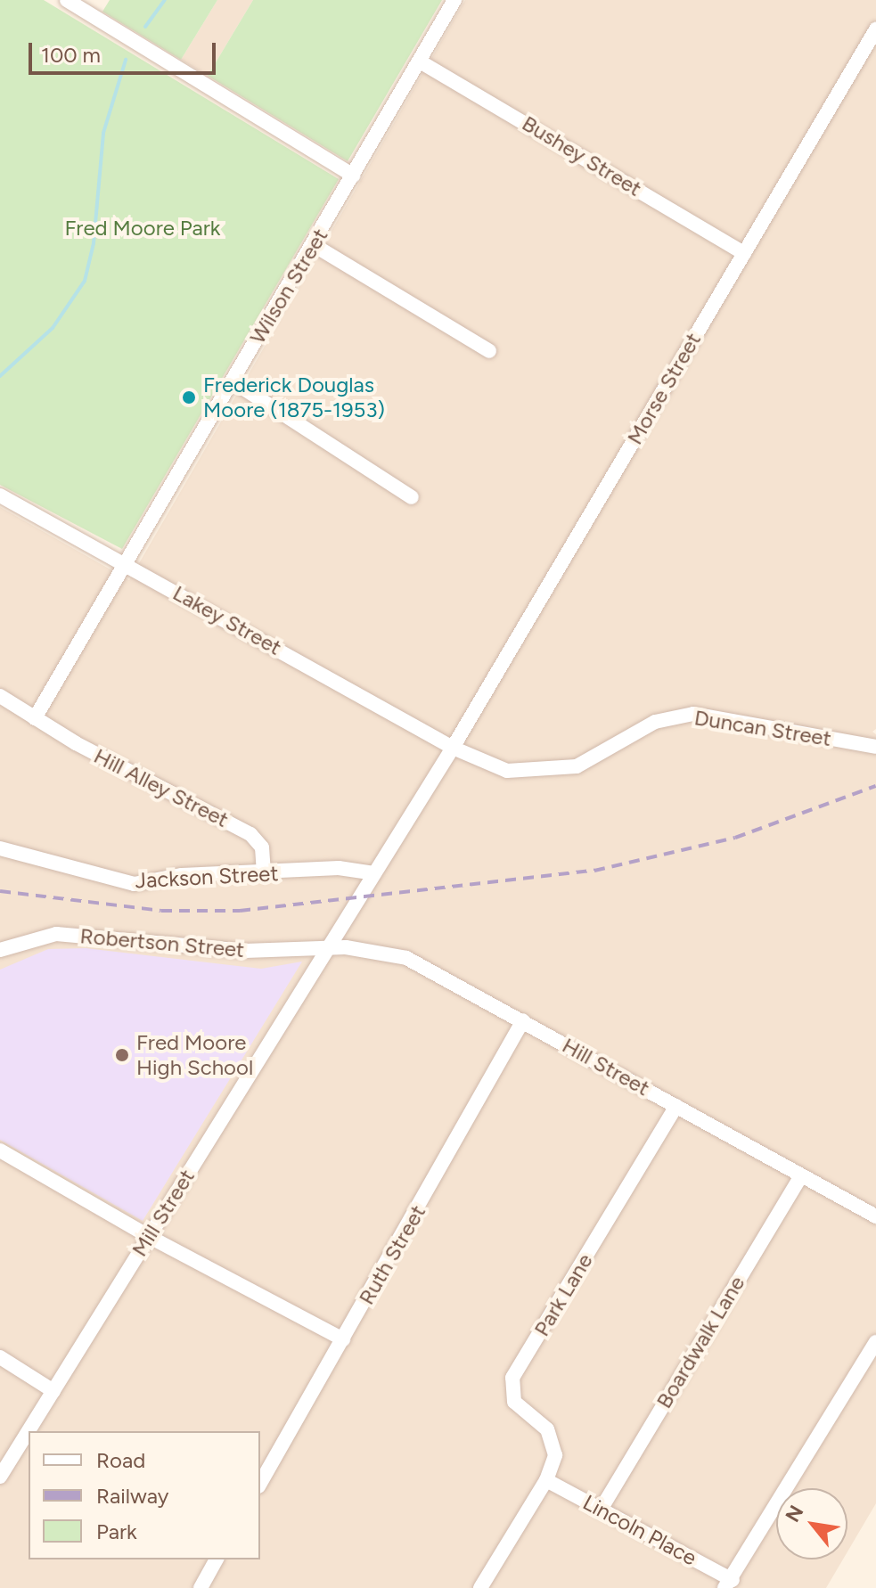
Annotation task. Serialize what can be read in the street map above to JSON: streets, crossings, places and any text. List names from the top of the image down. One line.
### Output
{"streets":{"street":["Bushey Street","Wilson Street","Morse Street","Lakey Street","Duncan Street","Hill Alley Street","Jackson Street","Robertson Street","Hill Street","Mill Street","Ruth Street","Park Lane","Boardwalk Lane","Lincoln Place"]},"crossings":[["Bushey Street","Wilson Street"],["Bushey Street","Morse Street"],["Wilson Street","Lakey Street"],["Wilson Street","Hill Alley Street"],["Morse Street","Lakey Street"],["Morse Street","Duncan Street"],["Morse Street","Jackson Street"],["Morse Street","Mill Street"],["Lakey Street","Duncan Street"],["Hill Alley Street","Jackson Street"],["Jackson Street","Mill Street"],["Robertson Street","Hill Street"],["Robertson Street","Mill Street"],["Hill Street","Mill Street"],["Hill Street","Ruth Street"],["Hill Street","Park Lane"],["Hill Street","Boardwalk Lane"],["Park Lane","Lincoln Place"],["Boardwalk Lane","Lincoln Place"]],"parks":["Fred Moore Park"],"places":["Frederick Douglas Moore (1875-1953)","Fred Moore High School"],"legend":["Road","Railway","Park"],"scale_bar":"100 m","north":"top left"}
